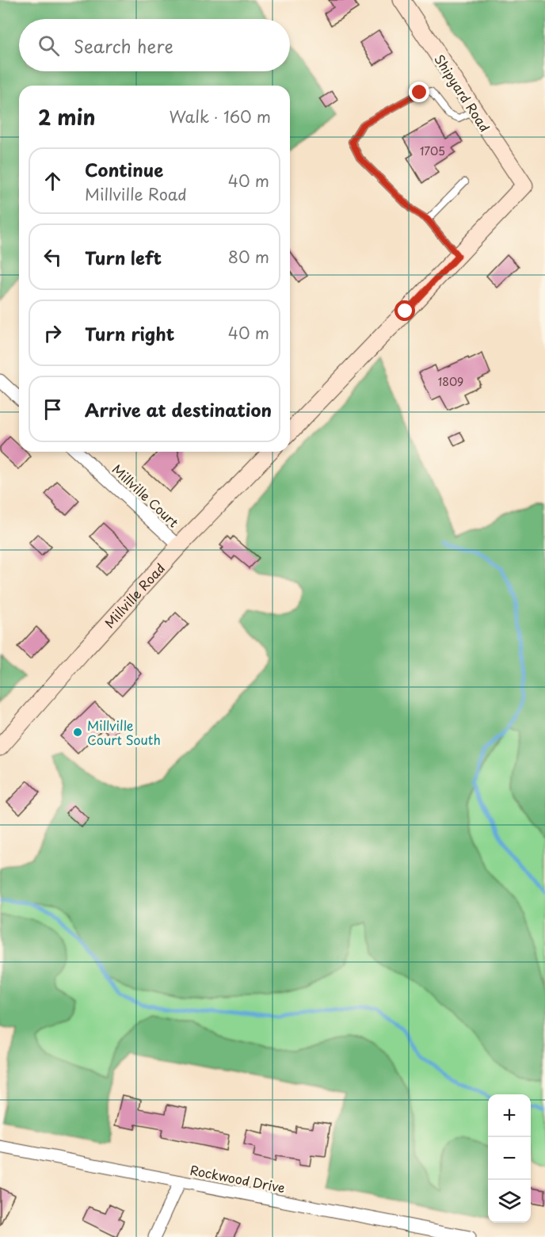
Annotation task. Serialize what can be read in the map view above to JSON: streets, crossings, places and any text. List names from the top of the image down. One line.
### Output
{"streets":{"street":["Shipyard Road","Millville Court","Millville Road","Rockwood Drive"]},"crossings":[["Millville Court","Millville Road"]],"places":["Millville Court South"],"house_numbers":["1705","1809"],"page":{"search":"Search here","heading":["2 min","Walk · 160 m"],"list":[["Continue","Millville Road","40 m"],["Turn left","80 m"],["Turn right","40 m"],"Arrive at destination"],"map_buttons":["+","−"]}}
